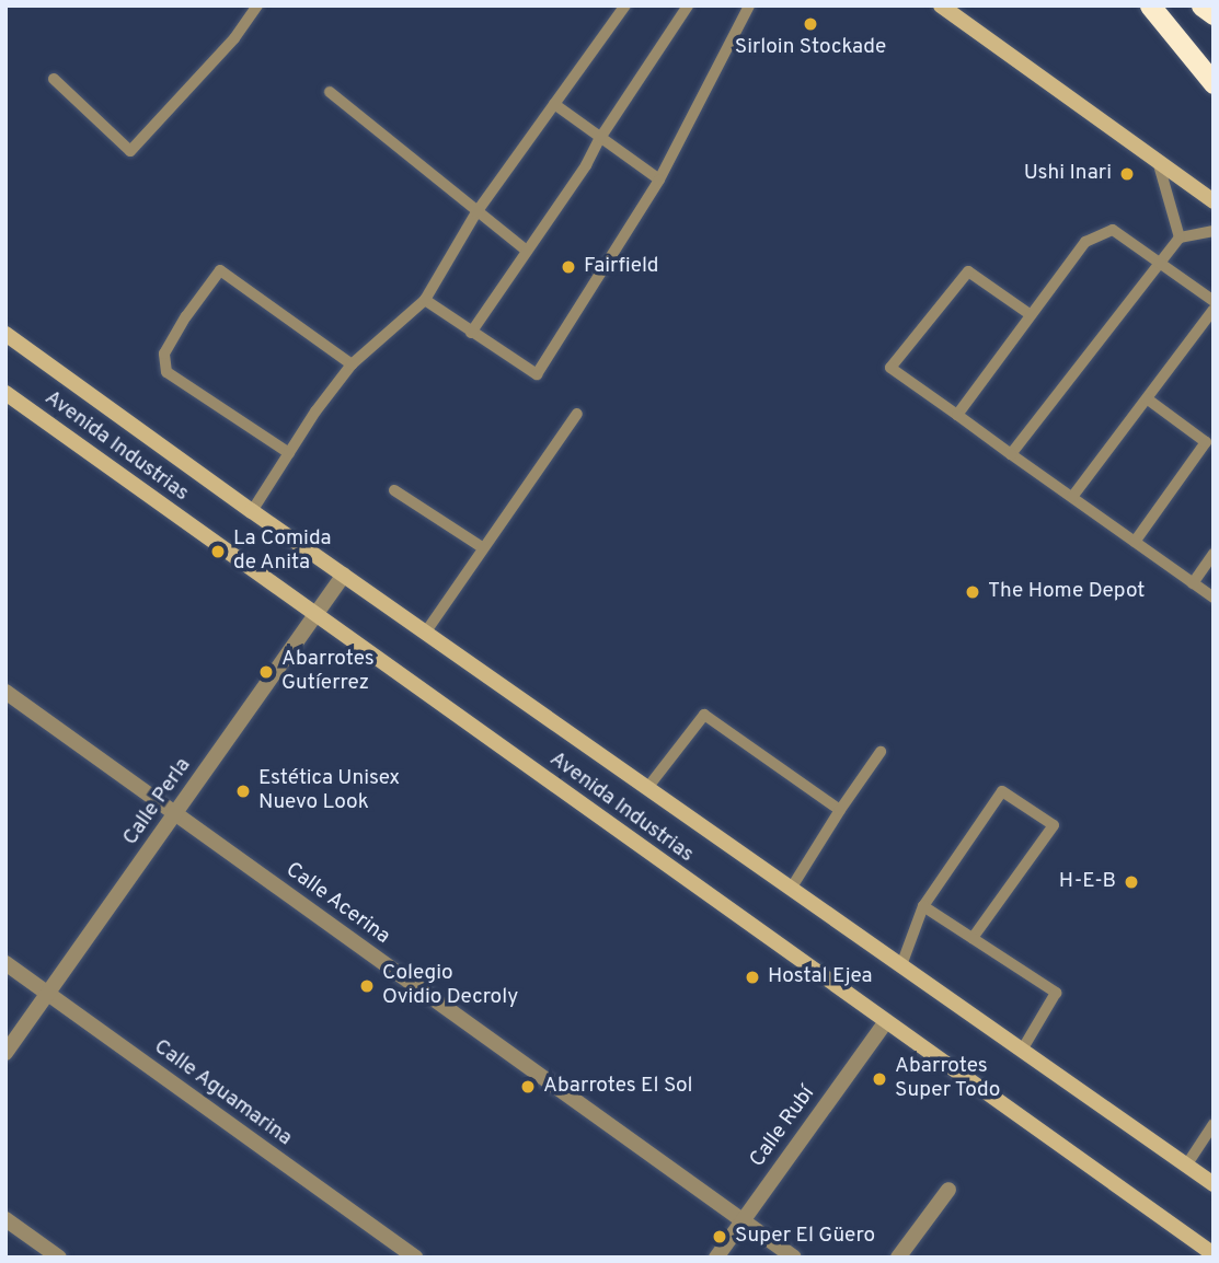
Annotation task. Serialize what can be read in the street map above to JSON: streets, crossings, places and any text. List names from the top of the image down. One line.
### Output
{"streets":{"main road":["Avenida Industrias"],"street":["Calle Perla","Calle Acerina","Calle Aguamarina","Calle Rubí"]},"crossings":[["Avenida Industrias","Calle Perla"],["Avenida Industrias","Calle Rubí"],["Calle Perla","Calle Acerina"],["Calle Perla","Calle Aguamarina"],["Calle Acerina","Calle Rubí"]],"places":["Sirloin Stockade","Ushi Inari","Fairfield","La Comida de Anita","The Home Depot","Abarrotes Gutíerrez","Estética Unisex Nuevo Look","H-E-B","Hostal Ejea","Colegio Ovidio Decroly","Abarrotes Super Todo","Abarrotes El Sol","Super El Güero"]}
